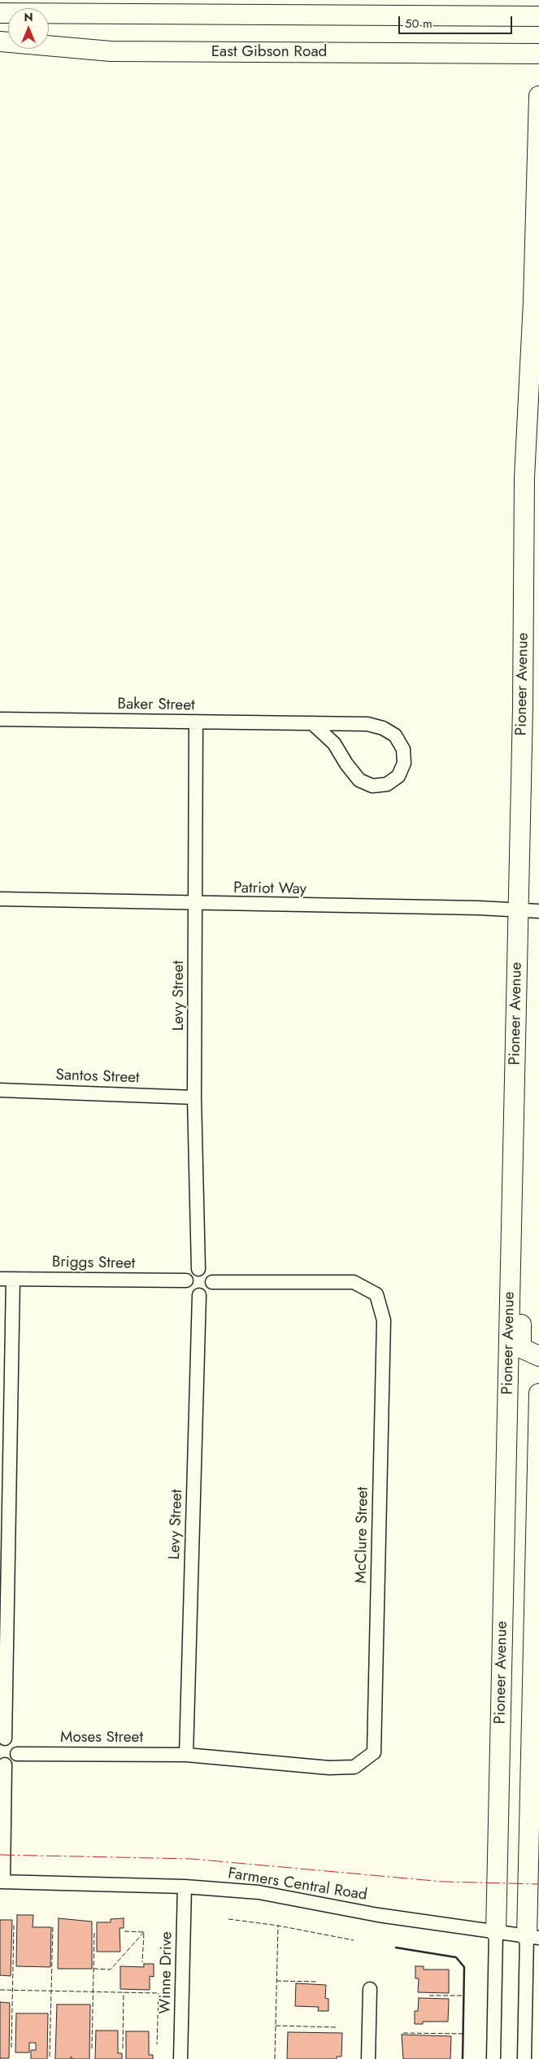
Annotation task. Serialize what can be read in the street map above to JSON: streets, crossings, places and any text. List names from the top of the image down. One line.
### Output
{"streets":{"street":["East Gibson Road","Pioneer Avenue","Baker Street","Patriot Way","Levy Street","Santos Street","Briggs Street","McClure Street","Moses Street","Farmers Central Road","Winne Drive"]},"crossings":[["Pioneer Avenue","Patriot Way"],["Pioneer Avenue","Farmers Central Road"],["Baker Street","Levy Street"],["Patriot Way","Levy Street"],["Levy Street","Santos Street"],["Levy Street","Briggs Street"],["Levy Street","McClure Street"],["Levy Street","Moses Street"],["Briggs Street","McClure Street"],["McClure Street","Moses Street"],["Farmers Central Road","Winne Drive"]],"scale_bar":"50 m","north":"top"}
